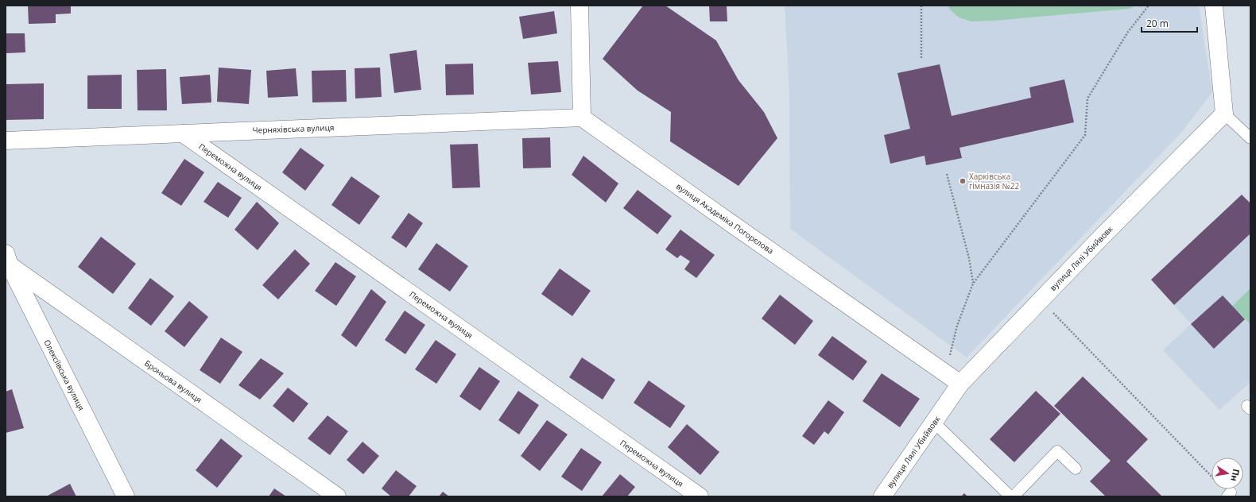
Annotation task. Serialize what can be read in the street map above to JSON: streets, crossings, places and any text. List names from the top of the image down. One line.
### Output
{"streets":{"street":["Черняхівська вулиця","Переможна вулиця","вулиця Академіка Погорєлова","вулиця Лялі Убийвовк","Олексіївська вулиця","Броньова вулиця"]},"crossings":[["Черняхівська вулиця","Переможна вулиця"],["Черняхівська вулиця","вулиця Академіка Погорєлова"],["вулиця Академіка Погорєлова","вулиця Лялі Убийвовк"],["Олексіївська вулиця","Броньова вулиця"]],"places":["Харківська гімназія №22"],"scale_bar":"20 m","north":"right"}
